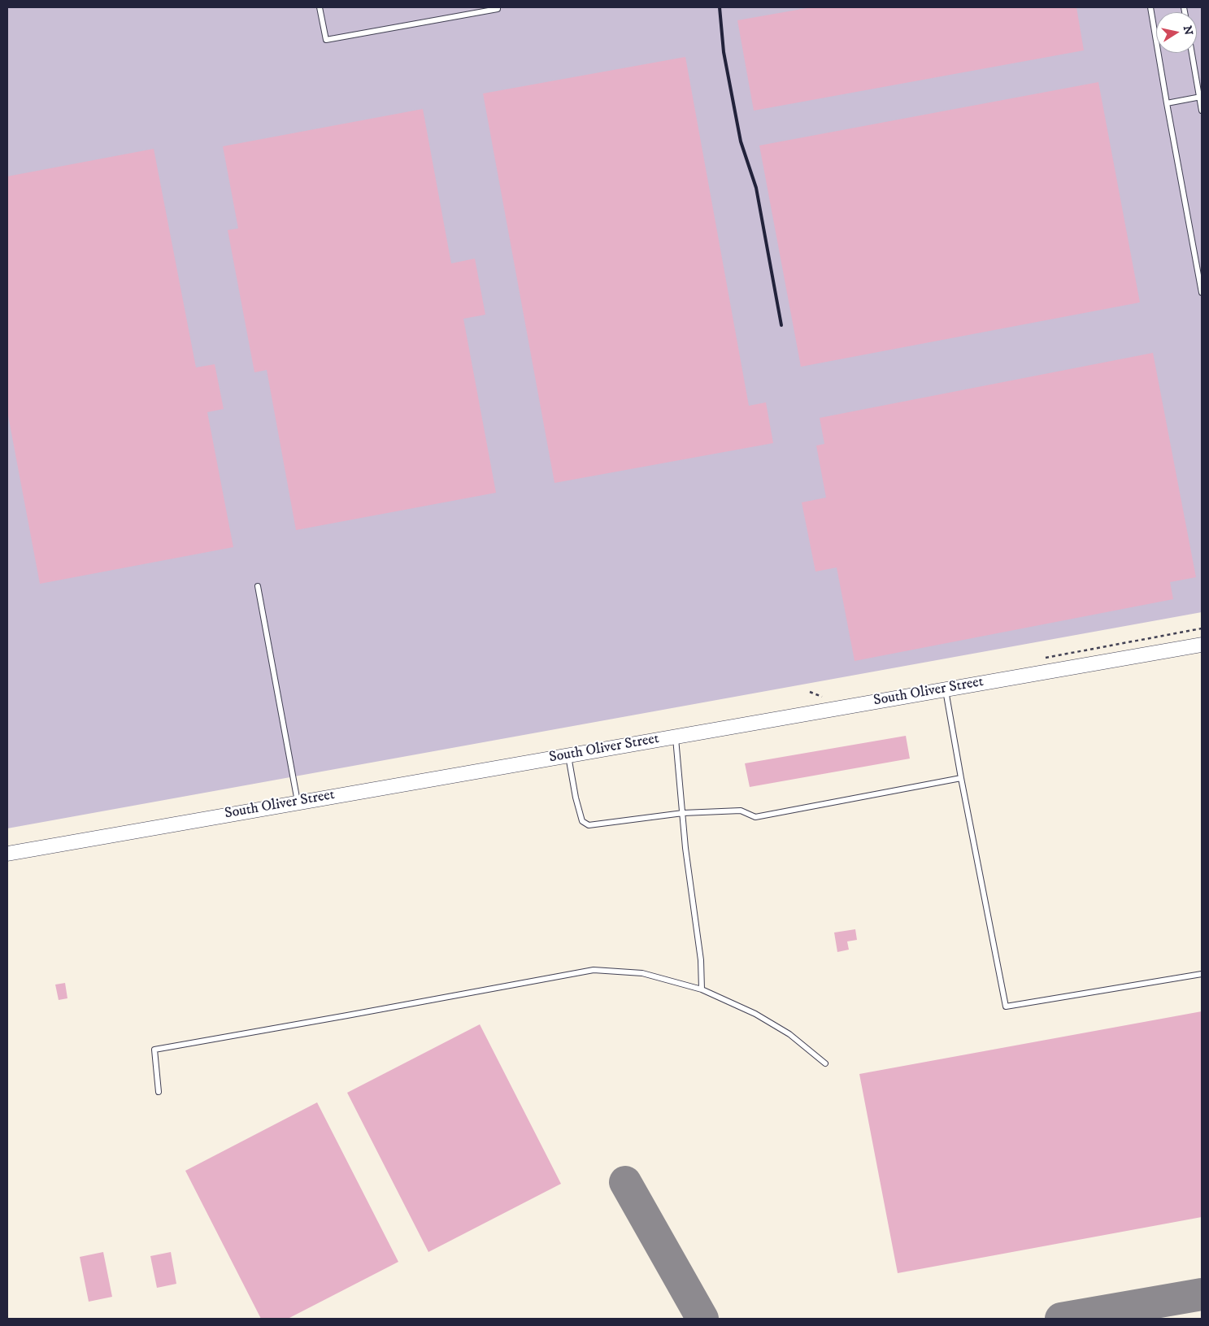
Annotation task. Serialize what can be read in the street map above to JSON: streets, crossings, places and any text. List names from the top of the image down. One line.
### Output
{"streets":{"main road":["South Oliver Street"]},"north":"right"}
